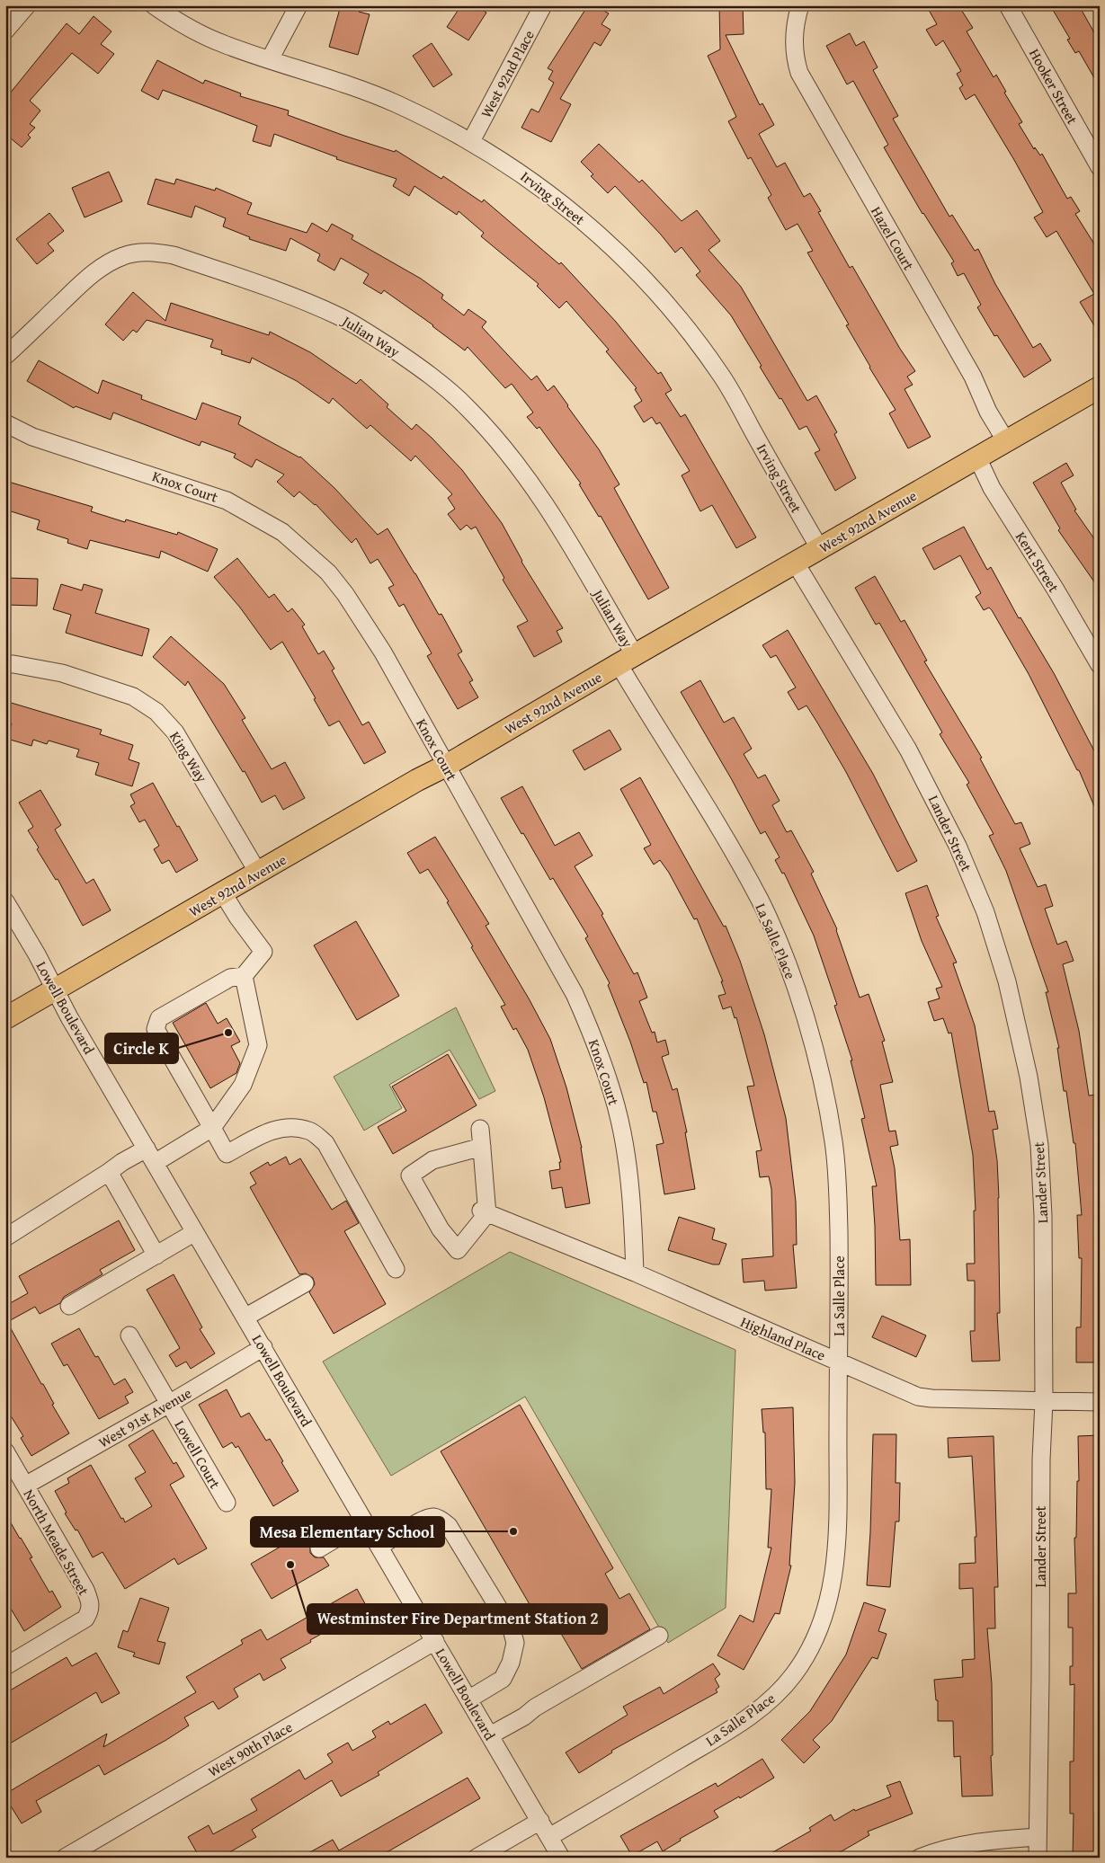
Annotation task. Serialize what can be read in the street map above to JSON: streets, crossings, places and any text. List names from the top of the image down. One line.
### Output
{"streets":{"main road":["West 92nd Avenue"],"street":["West 92nd Place","Hooker Street","Irving Street","Hazel Court","Julian Way","Knox Court","Kent Street","King Way","Lander Street","La Salle Place","Lowell Boulevard","Highland Place","West 91st Avenue","Lowell Court","North Meade Street","West 90th Place"]},"crossings":[["West 92nd Place","Irving Street"],["Irving Street","West 92nd Avenue"],["Hazel Court","West 92nd Avenue"],["Julian Way","West 92nd Avenue"],["Julian Way","La Salle Place"],["Knox Court","West 92nd Avenue"],["Knox Court","Highland Place"],["West 92nd Avenue","Kent Street"],["West 92nd Avenue","King Way"],["West 92nd Avenue","Lander Street"],["West 92nd Avenue","La Salle Place"],["West 92nd Avenue","Lowell Boulevard"],["Lander Street","Highland Place"],["La Salle Place","Lowell Boulevard"],["La Salle Place","Highland Place"],["Lowell Boulevard","West 91st Avenue"],["Lowell Boulevard","West 90th Place"],["West 91st Avenue","Lowell Court"],["West 91st Avenue","North Meade Street"]],"places":["Circle K","Mesa Elementary School","Westminster Fire Department Station 2"]}
